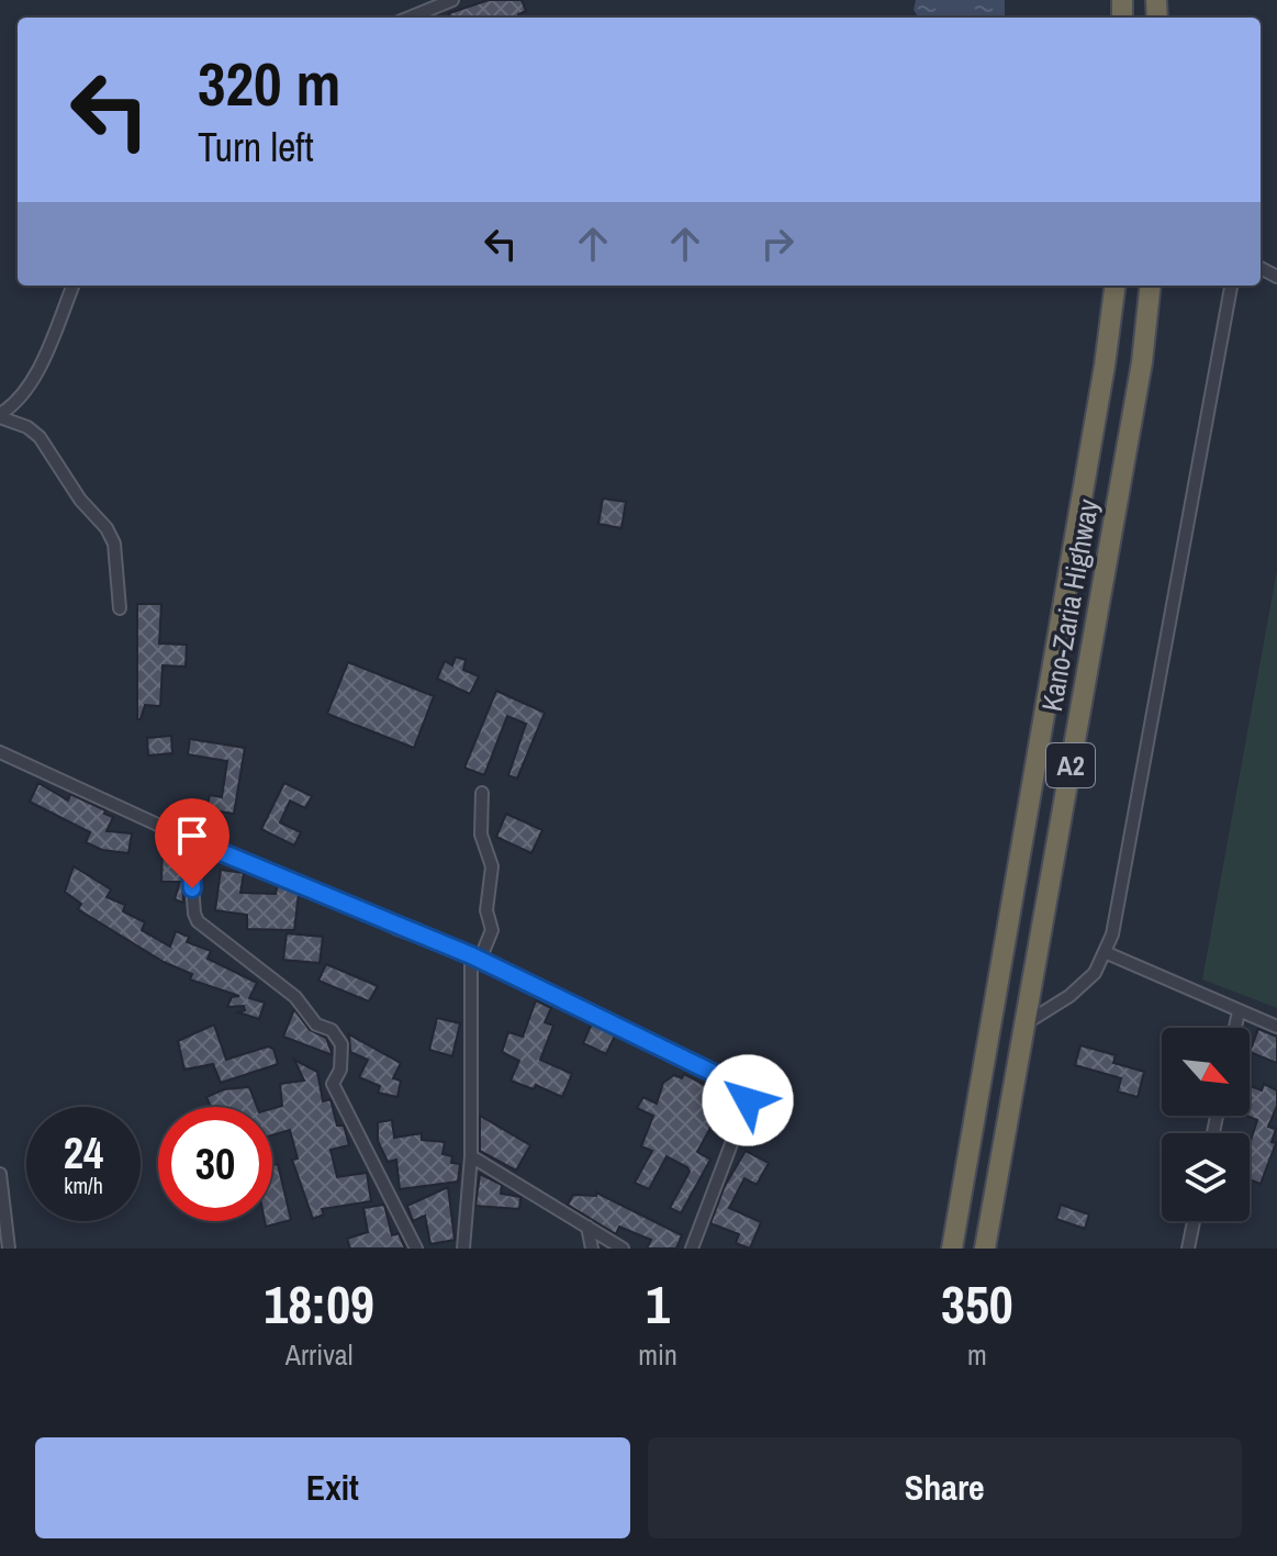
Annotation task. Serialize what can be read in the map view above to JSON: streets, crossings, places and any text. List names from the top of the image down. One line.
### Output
{"streets":{"highway":["Kano-Zaria Highway","A2"]},"north":"bottom right","page":{"turn":["320 m","Turn left"],"speed":"24 km/h","limit":"30","eta":["18:09","Arrival","1","min","350","m"],"buttons":["Exit","Share"]}}
